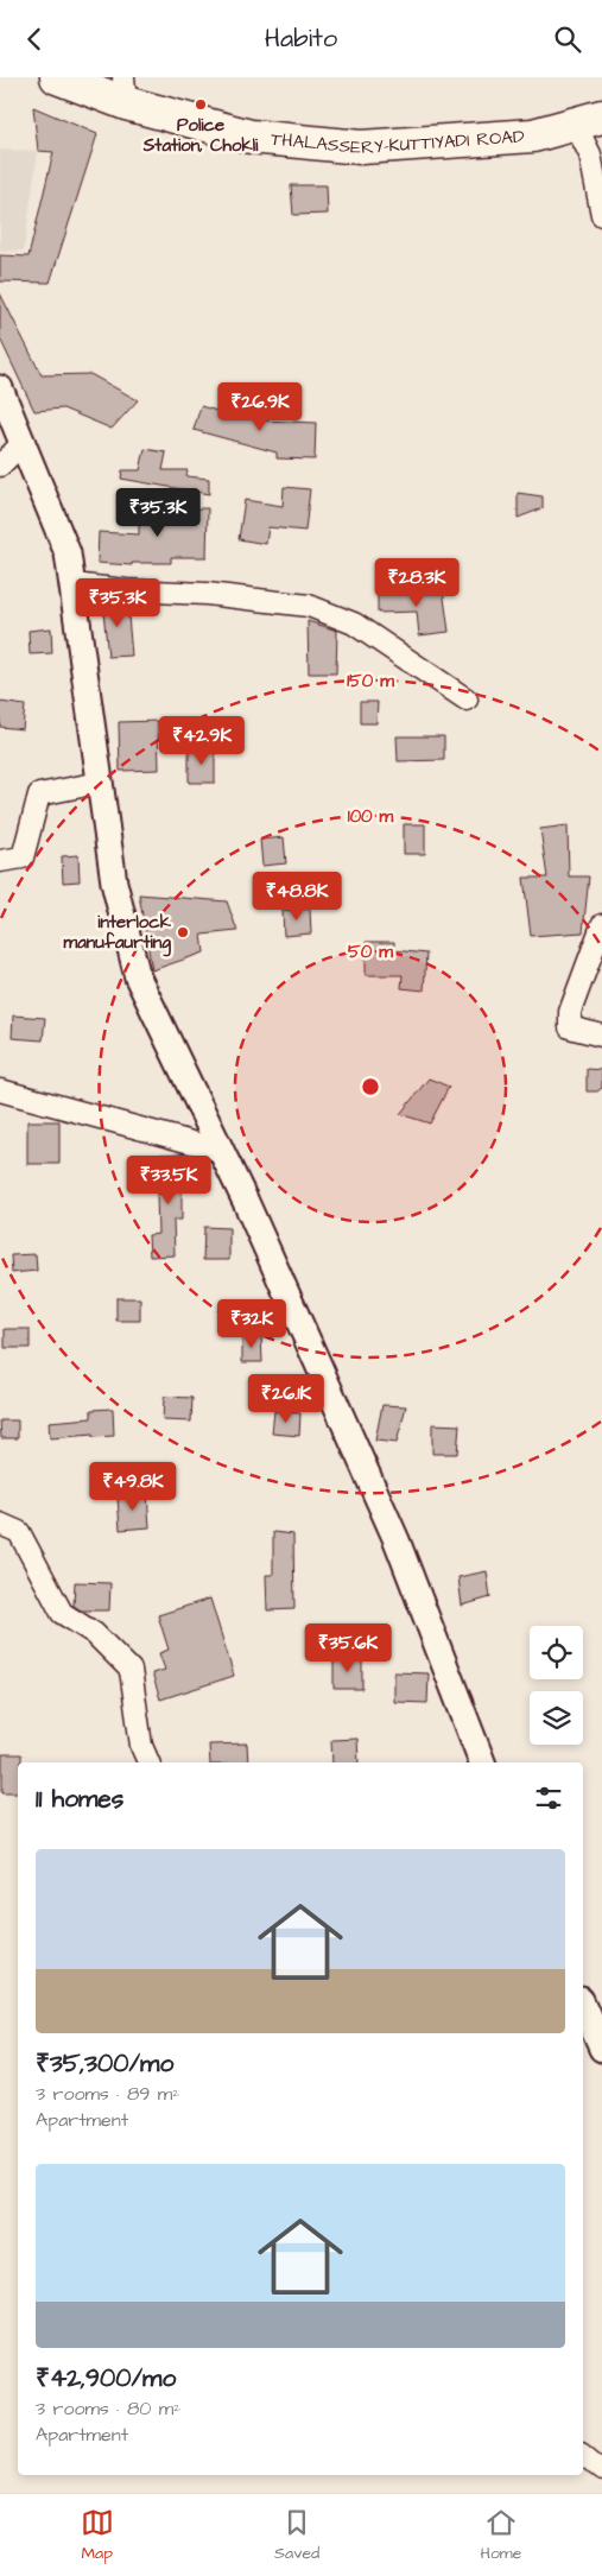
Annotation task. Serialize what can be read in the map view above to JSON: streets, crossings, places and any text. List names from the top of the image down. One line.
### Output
{"streets":{"main road":["THALASSERY-KUTTIYADI ROAD"]},"places":["Police Station, Chokli","interlock manufaurting"],"page":{"header":"Habito","price":["₹26.9K","₹35.3K","₹28.3K","₹35.3K","₹42.9K","₹48.8K","₹33.5K","₹32K","₹26.1K","₹49.8K","₹35.6K"],"heading":"11 homes","list":[{"name":"₹35,300/mo","note":"3 rooms · 89 m² · Apartment"},{"name":"₹42,900/mo","note":"3 rooms · 80 m² · Apartment"}],"tabs":["Map","Saved","Home"]},"rings":["150 m","100 m","50 m"]}
